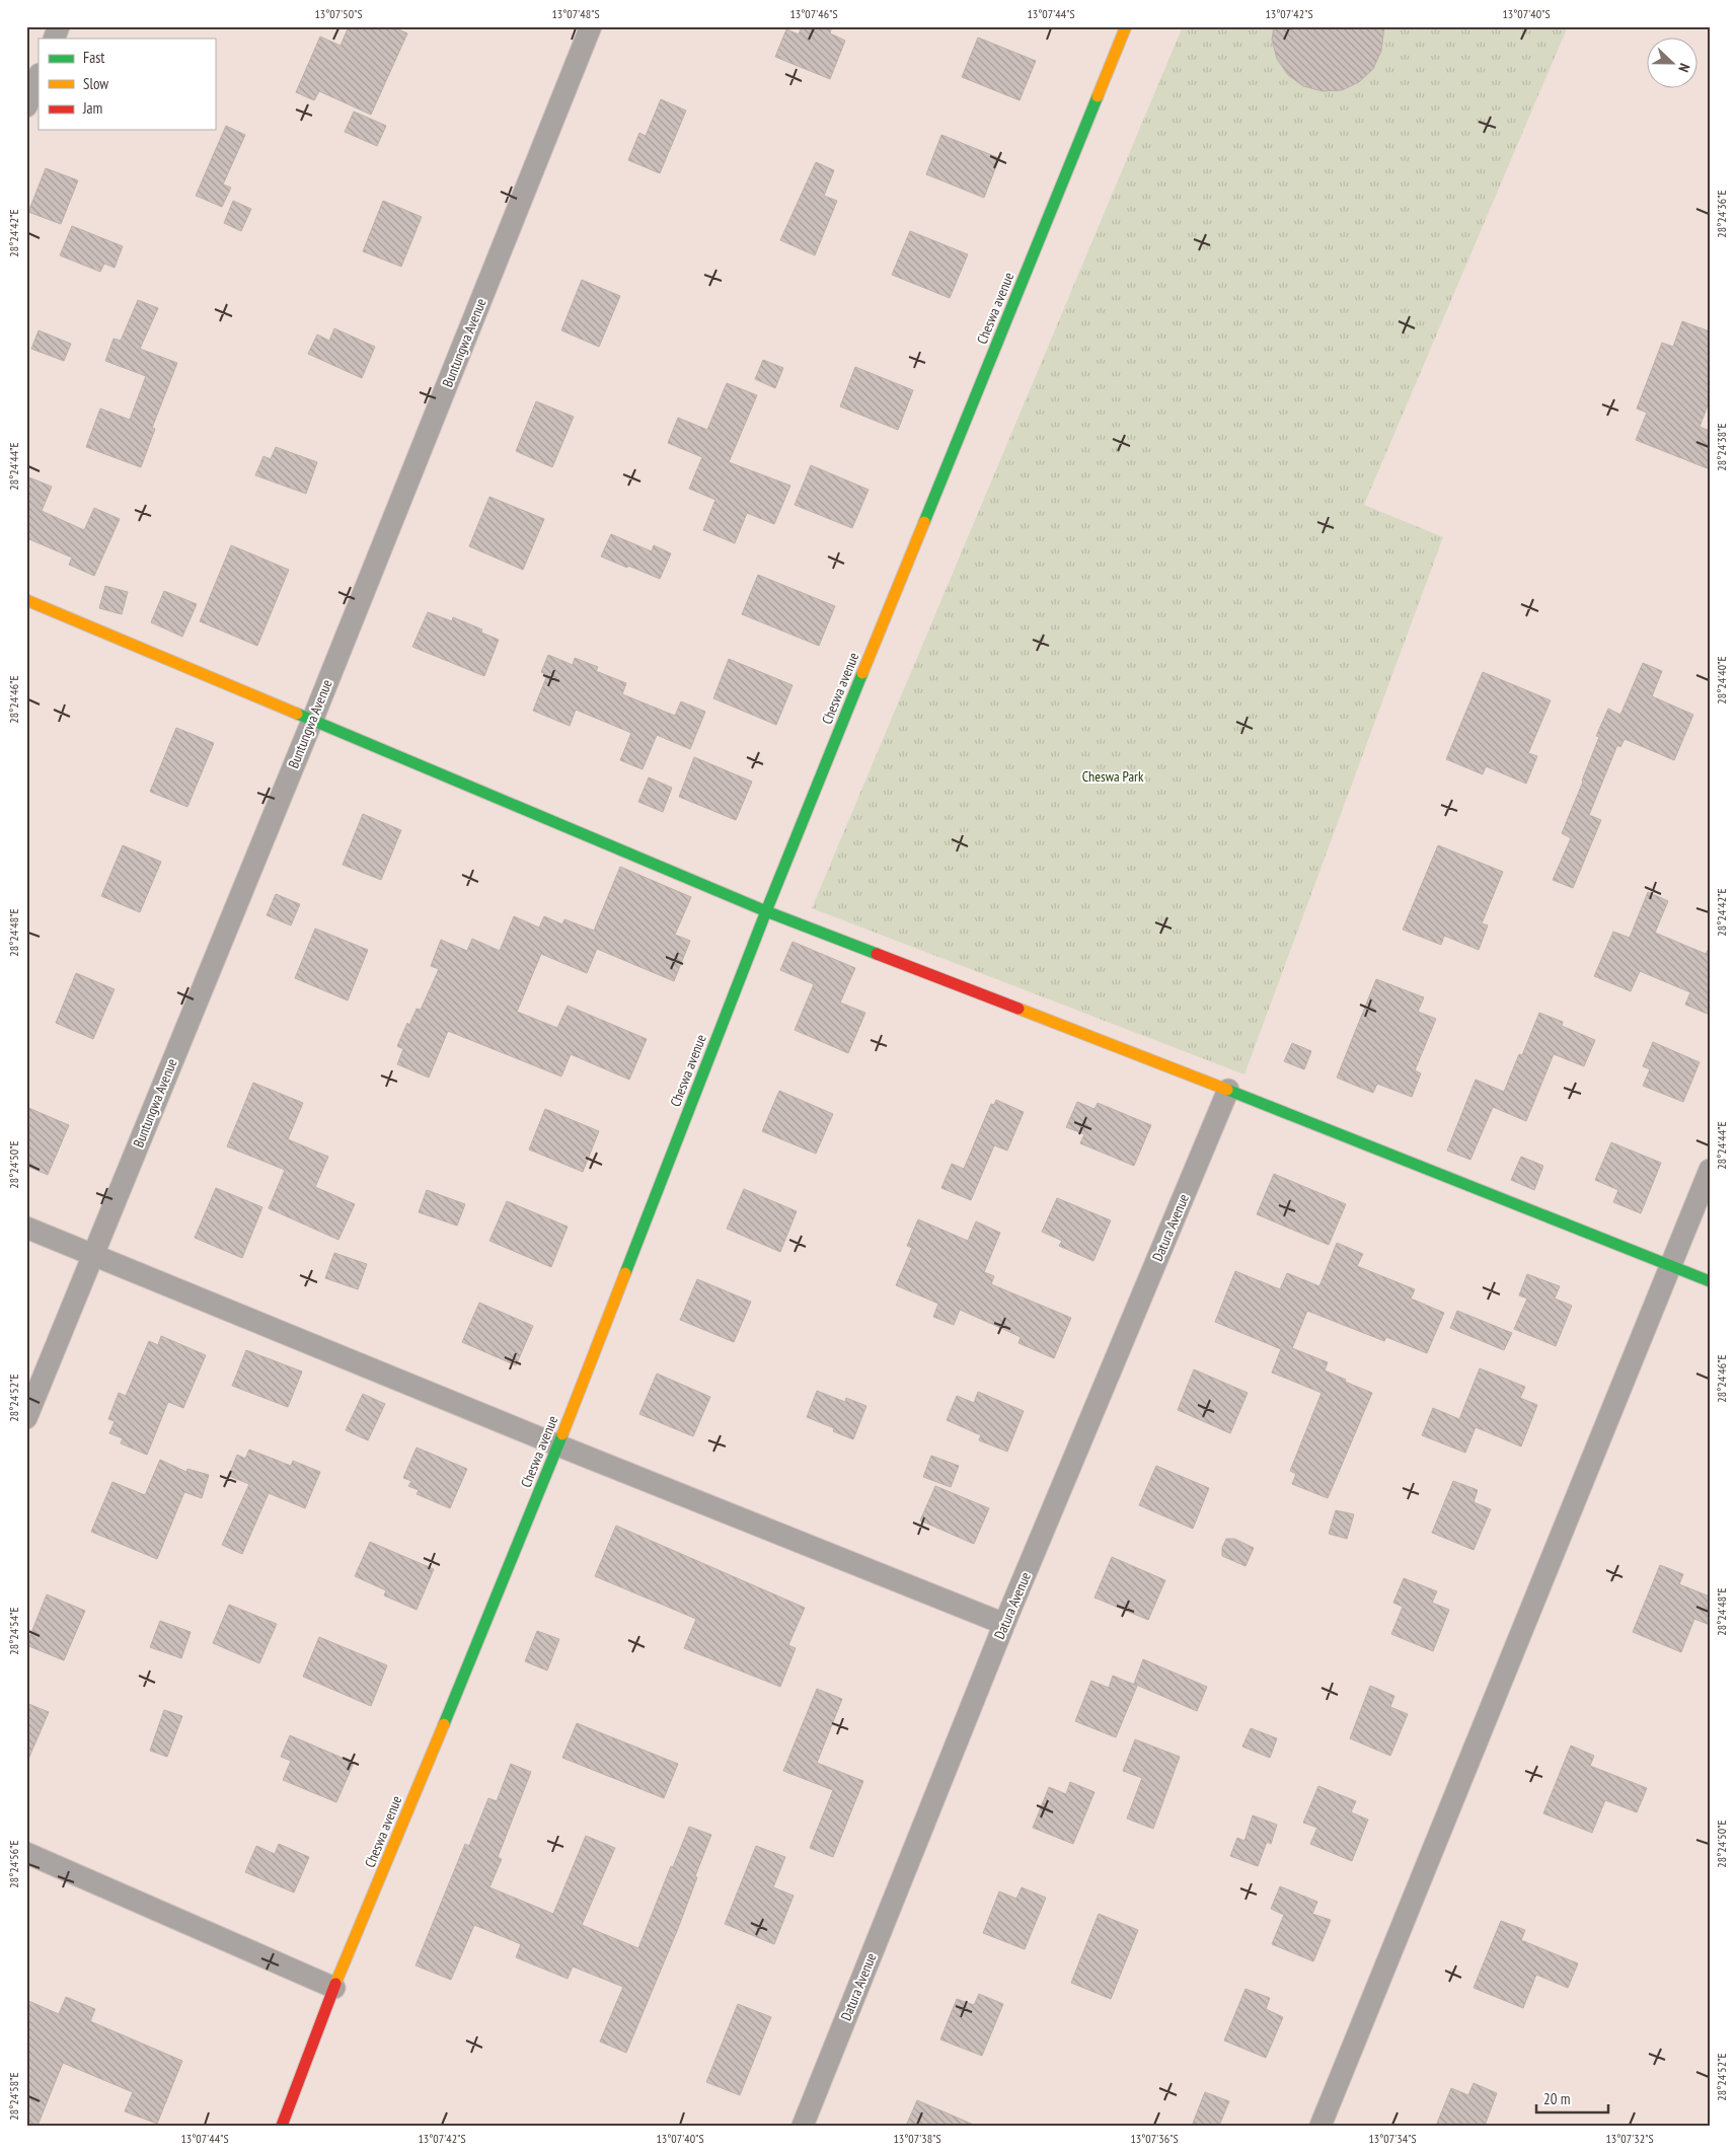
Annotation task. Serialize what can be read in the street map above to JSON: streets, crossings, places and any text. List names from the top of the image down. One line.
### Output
{"streets":{"street":["Cheswa avenue","Buntungwa Avenue","Datura Avenue"]},"parks":["Cheswa Park"],"legend":["Fast","Slow","Jam"],"scale_bar":"20 m","north":"right","coordinates":["13°07'50\"S","13°07'48\"S","13°07'46\"S","13°07'44\"S","13°07'42\"S","13°07'40\"S","28°24'36\"E","28°24'42\"E","28°24'38\"E","28°24'44\"E","28°24'40\"E","28°24'46\"E","28°24'48\"E","28°24'50\"E","28°24'52\"E","28°24'54\"E","28°24'56\"E","28°24'58\"E","13°07'38\"S","13°07'36\"S","13°07'34\"S","13°07'32\"S"]}
